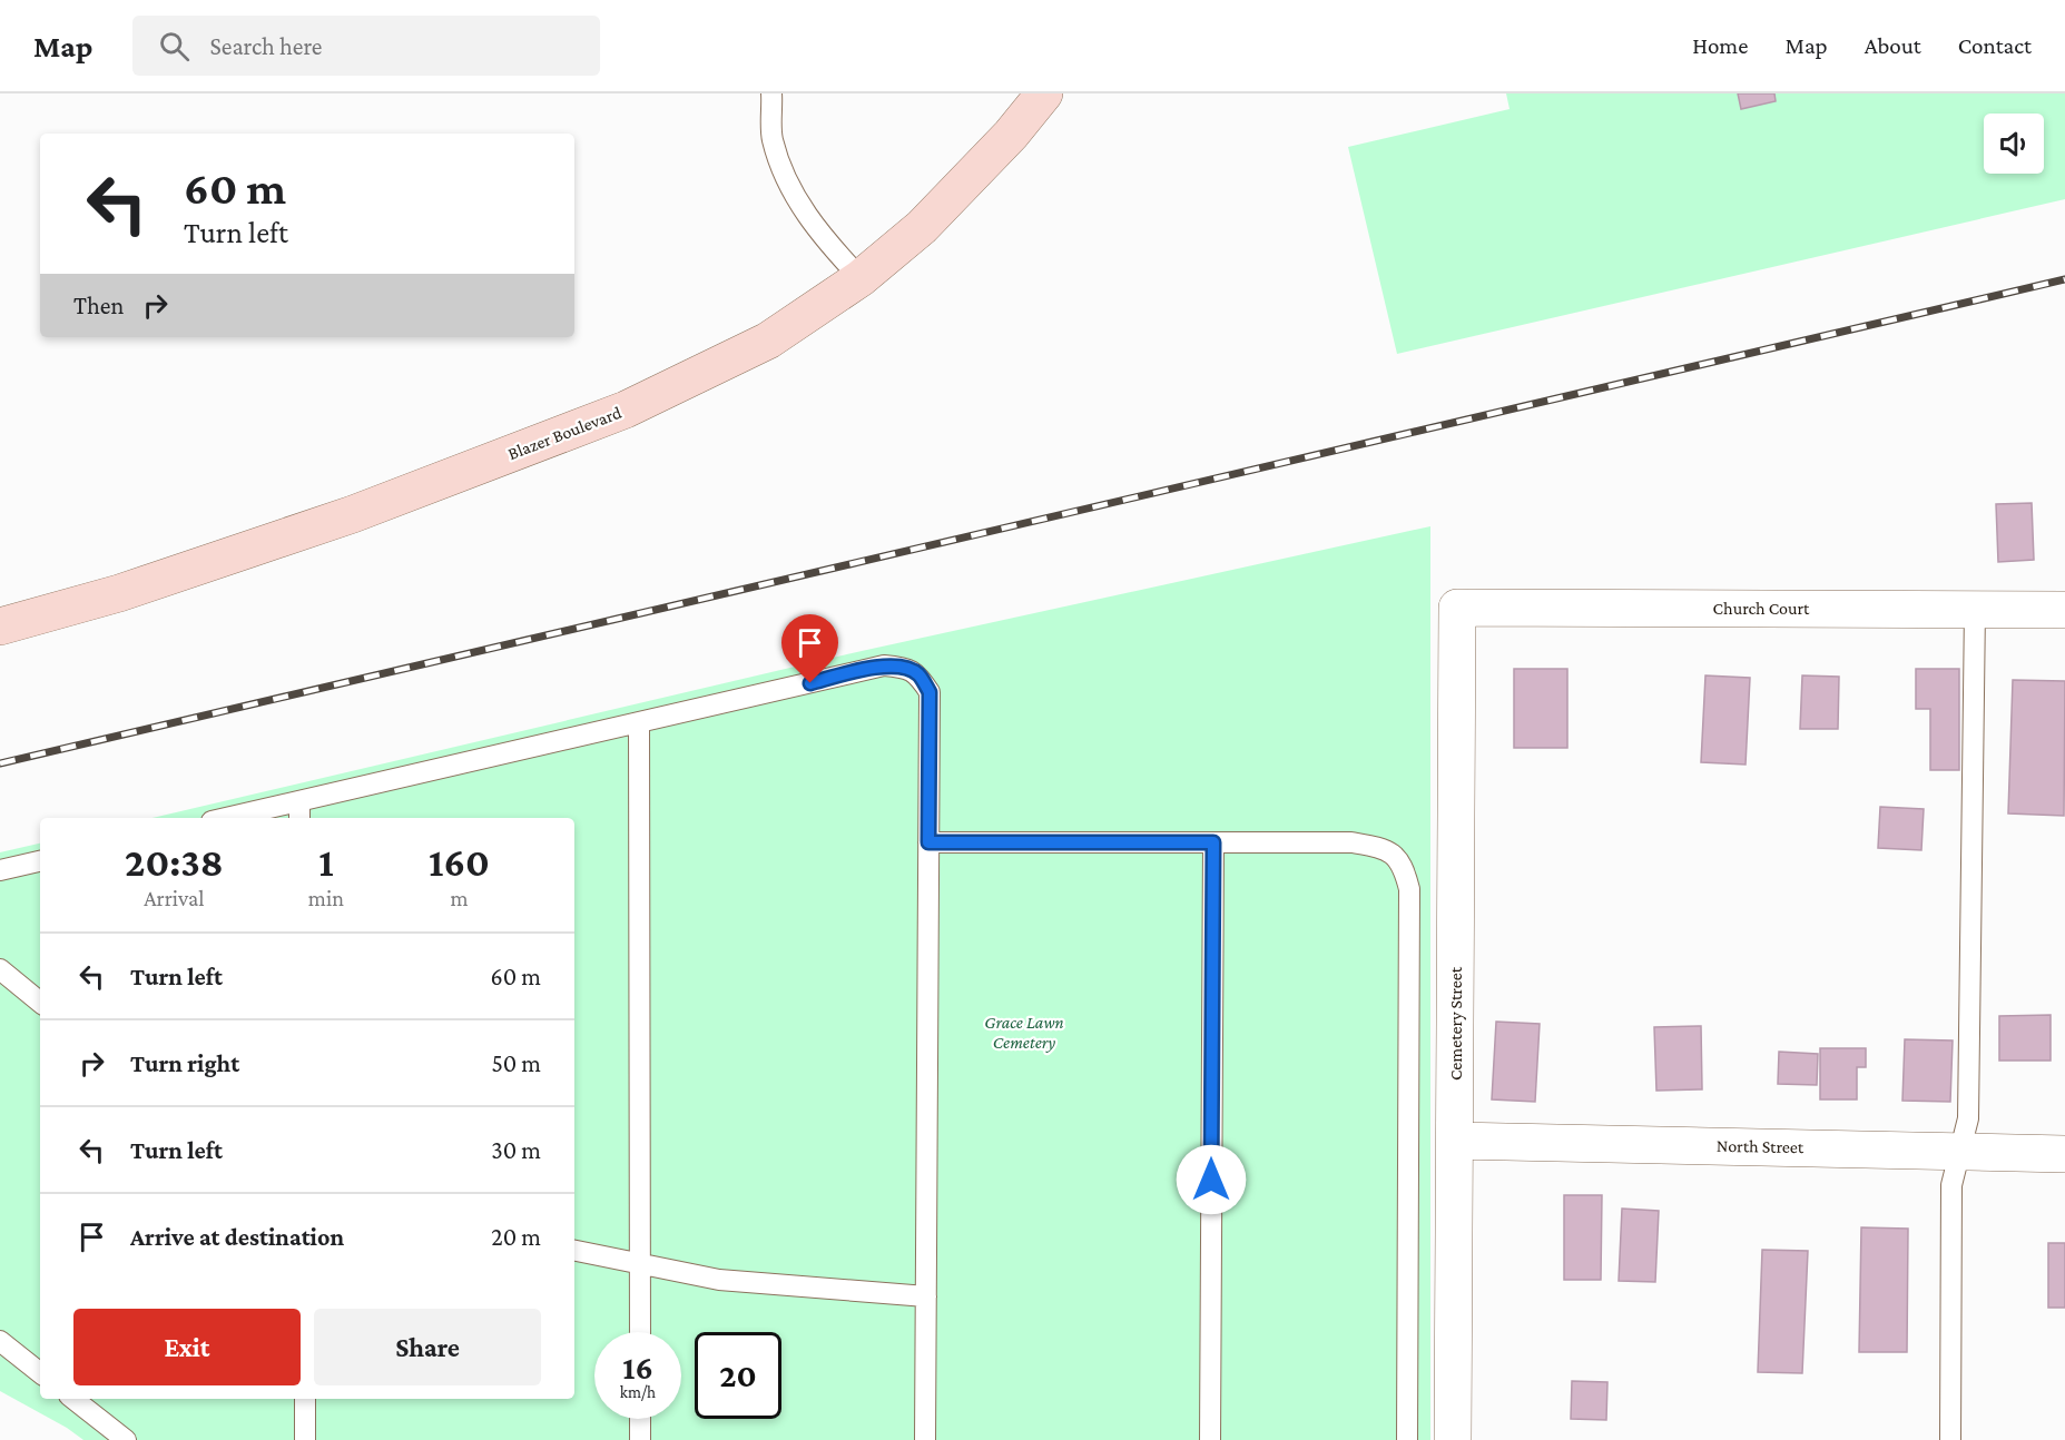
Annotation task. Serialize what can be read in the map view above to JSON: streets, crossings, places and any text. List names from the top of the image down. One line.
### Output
{"streets":{"main road":["Blazer Boulevard"],"street":["Church Court","Cemetery Street","North Street"]},"crossings":[["Church Court","Cemetery Street"],["Cemetery Street","North Street"]],"parks":["Grace Lawn Cemetery"],"page":{"header":"Map","search":"Search here","nav":["Home","Map","About","Contact"],"turn":["60 m","Turn left"],"then":"Then","eta":["20:38","Arrival","1","min","160","m"],"list":[{"name":"Turn left","value":"60 m"},{"name":"Turn right","value":"50 m"},{"name":"Turn left","value":"30 m"},{"name":"Arrive at destination","value":"20 m"}],"buttons":["Exit","Share"],"speed":"16 km/h","limit":"20"}}
